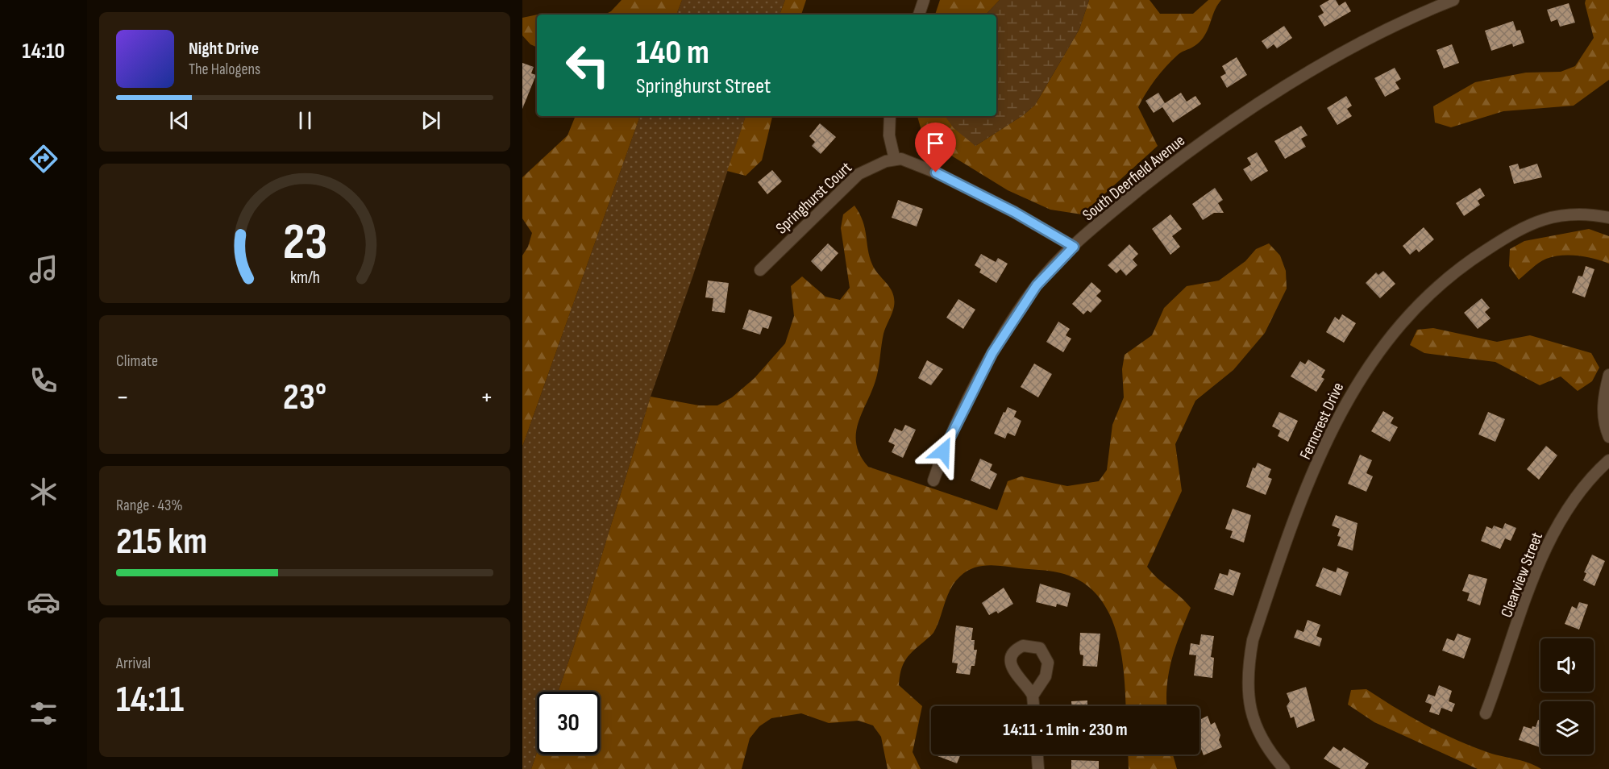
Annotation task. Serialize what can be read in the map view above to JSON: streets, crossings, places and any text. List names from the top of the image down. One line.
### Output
{"streets":{"street":["South Deerfield Avenue","Springhurst Court","Ferncrest Drive","Clearview Street"]},"page":{"tabs":"14:10","turn":["140 m","Springhurst Street"],"song":["Night Drive","The Halogens"],"tile":["Climate",["Range · 43%","215 km"],["Arrival","14:11"]],"heat":["−","23°","+"],"limit":"30","trip":"14:11 · 1 min · 230 m","gauge":["23","km/h"]}}
